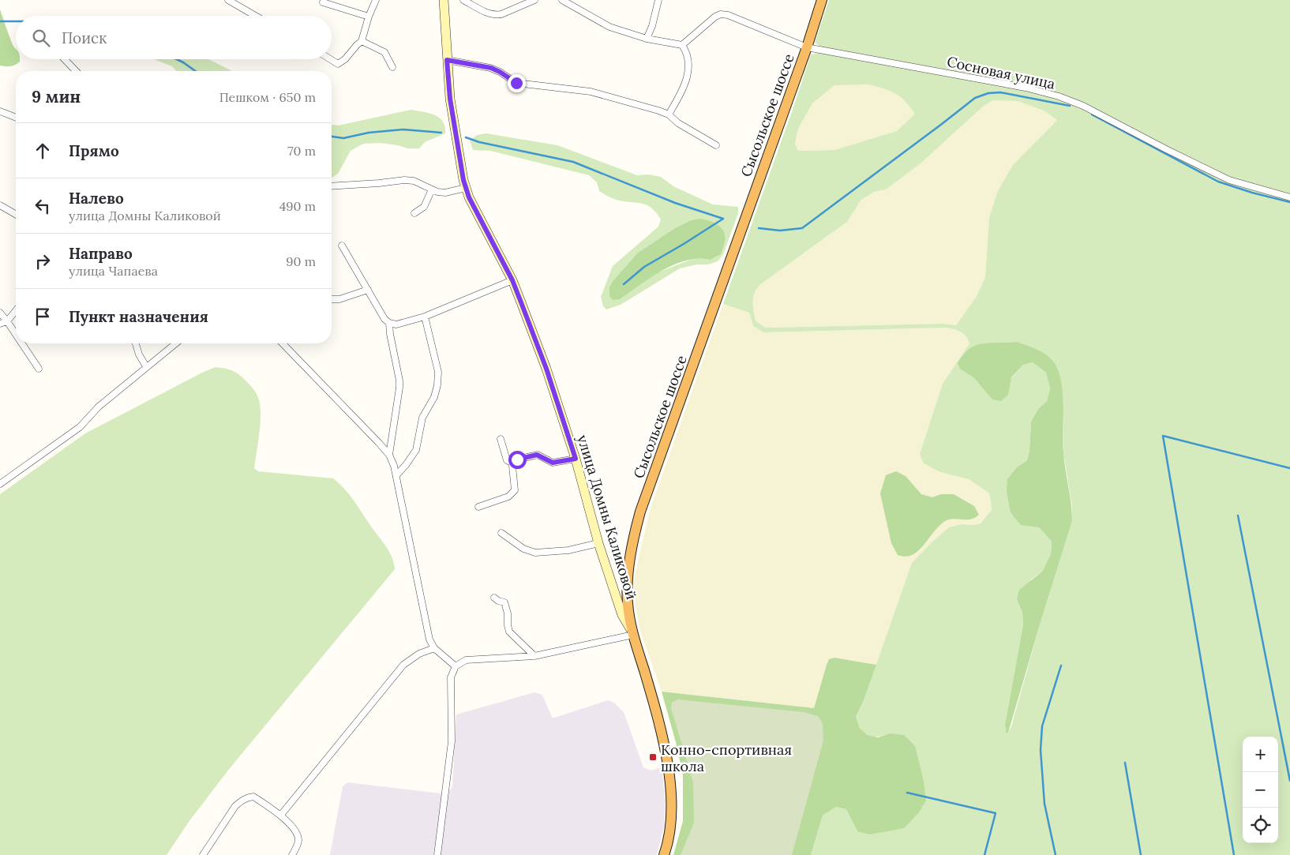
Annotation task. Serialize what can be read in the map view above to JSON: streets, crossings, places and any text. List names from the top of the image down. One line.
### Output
{"streets":{"highway":["Сысольское шоссе"],"main road":["улица Домны Каликовой"],"street":["Сосновая улица"]},"crossings":[["Сосновая улица","Сысольское шоссе"],["Сысольское шоссе","улица Домны Каликовой"]],"places":{"transit":["Конно-спортивная школа"]},"page":{"search":"Поиск","heading":["9 мин","Пешком · 650 m"],"list":[["Прямо","70 m"],["Налево","улица Домны Каликовой","490 m"],["Направо","улица Чапаева","90 m"],"Пункт назначения"],"map_buttons":["+","−"]}}
